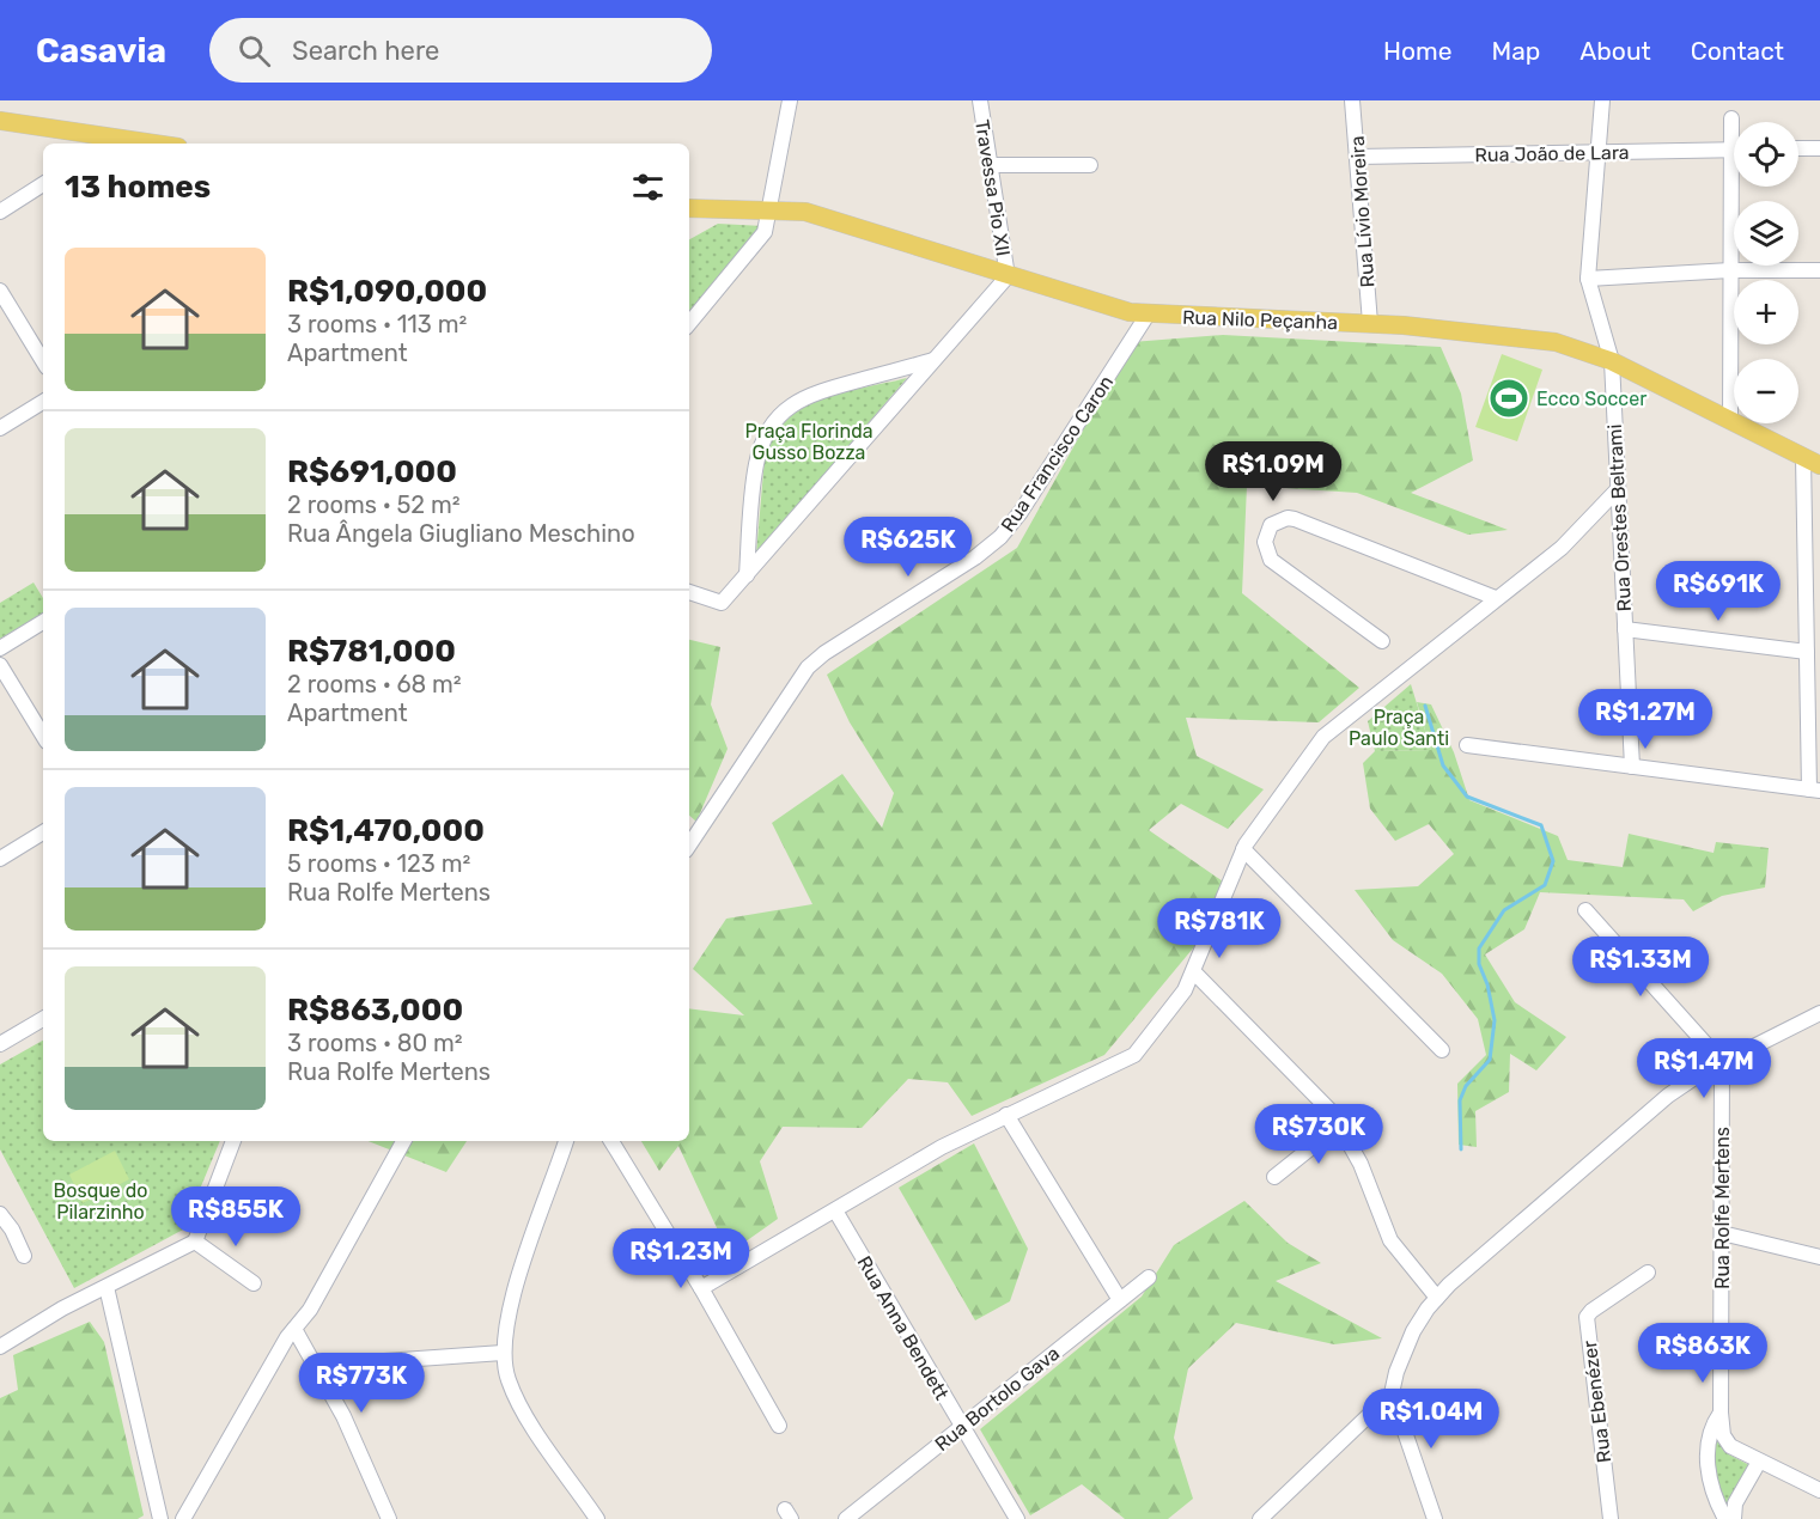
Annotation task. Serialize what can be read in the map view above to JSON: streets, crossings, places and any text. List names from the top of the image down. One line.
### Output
{"streets":{"main road":["Rua Nilo Peçanha"],"street":["Rua João de Lara","Travessa Pio XII","Rua Lívio Moreira","Rua Francisco Caron","Rua Orestes Beltrami","Rua Rolfe Mertens","Rua Anna Bendett","Rua Bortolo Gava","Rua Ebenézer"]},"crossings":[["Rua João de Lara","Rua Lívio Moreira"],["Rua João de Lara","Rua Orestes Beltrami"],["Travessa Pio XII","Rua Nilo Peçanha"],["Rua Lívio Moreira","Rua Nilo Peçanha"],["Rua Nilo Peçanha","Rua Francisco Caron"],["Rua Nilo Peçanha","Rua Orestes Beltrami"],["Rua Anna Bendett","Rua Bortolo Gava"]],"parks":["Praça Florinda Gusso Bozza","Praça Paulo Santi","Bosque do Pilarzinho"],"places":{"sports":["Ecco Soccer"]},"page":{"header":"Casavia","search":"Search here","nav":["Home","Map","About","Contact"],"map_buttons":["+","−"],"heading":"13 homes","list":[{"name":"R$1,090,000","note":"3 rooms · 113 m² · Apartment"},{"name":"R$691,000","note":"2 rooms · 52 m² · Rua Ângela Giugliano Meschino"},{"name":"R$781,000","note":"2 rooms · 68 m² · Apartment"},{"name":"R$1,470,000","note":"5 rooms · 123 m² · Rua Rolfe Mertens"},{"name":"R$863,000","note":"3 rooms · 80 m² · Rua Rolfe Mertens"}],"price":["R$1.09M","R$625K","R$691K","R$1.27M","R$781K","R$1.33M","R$1.47M","R$730K","R$855K","R$1.23M","R$863K","R$773K","R$1.04M"]}}
